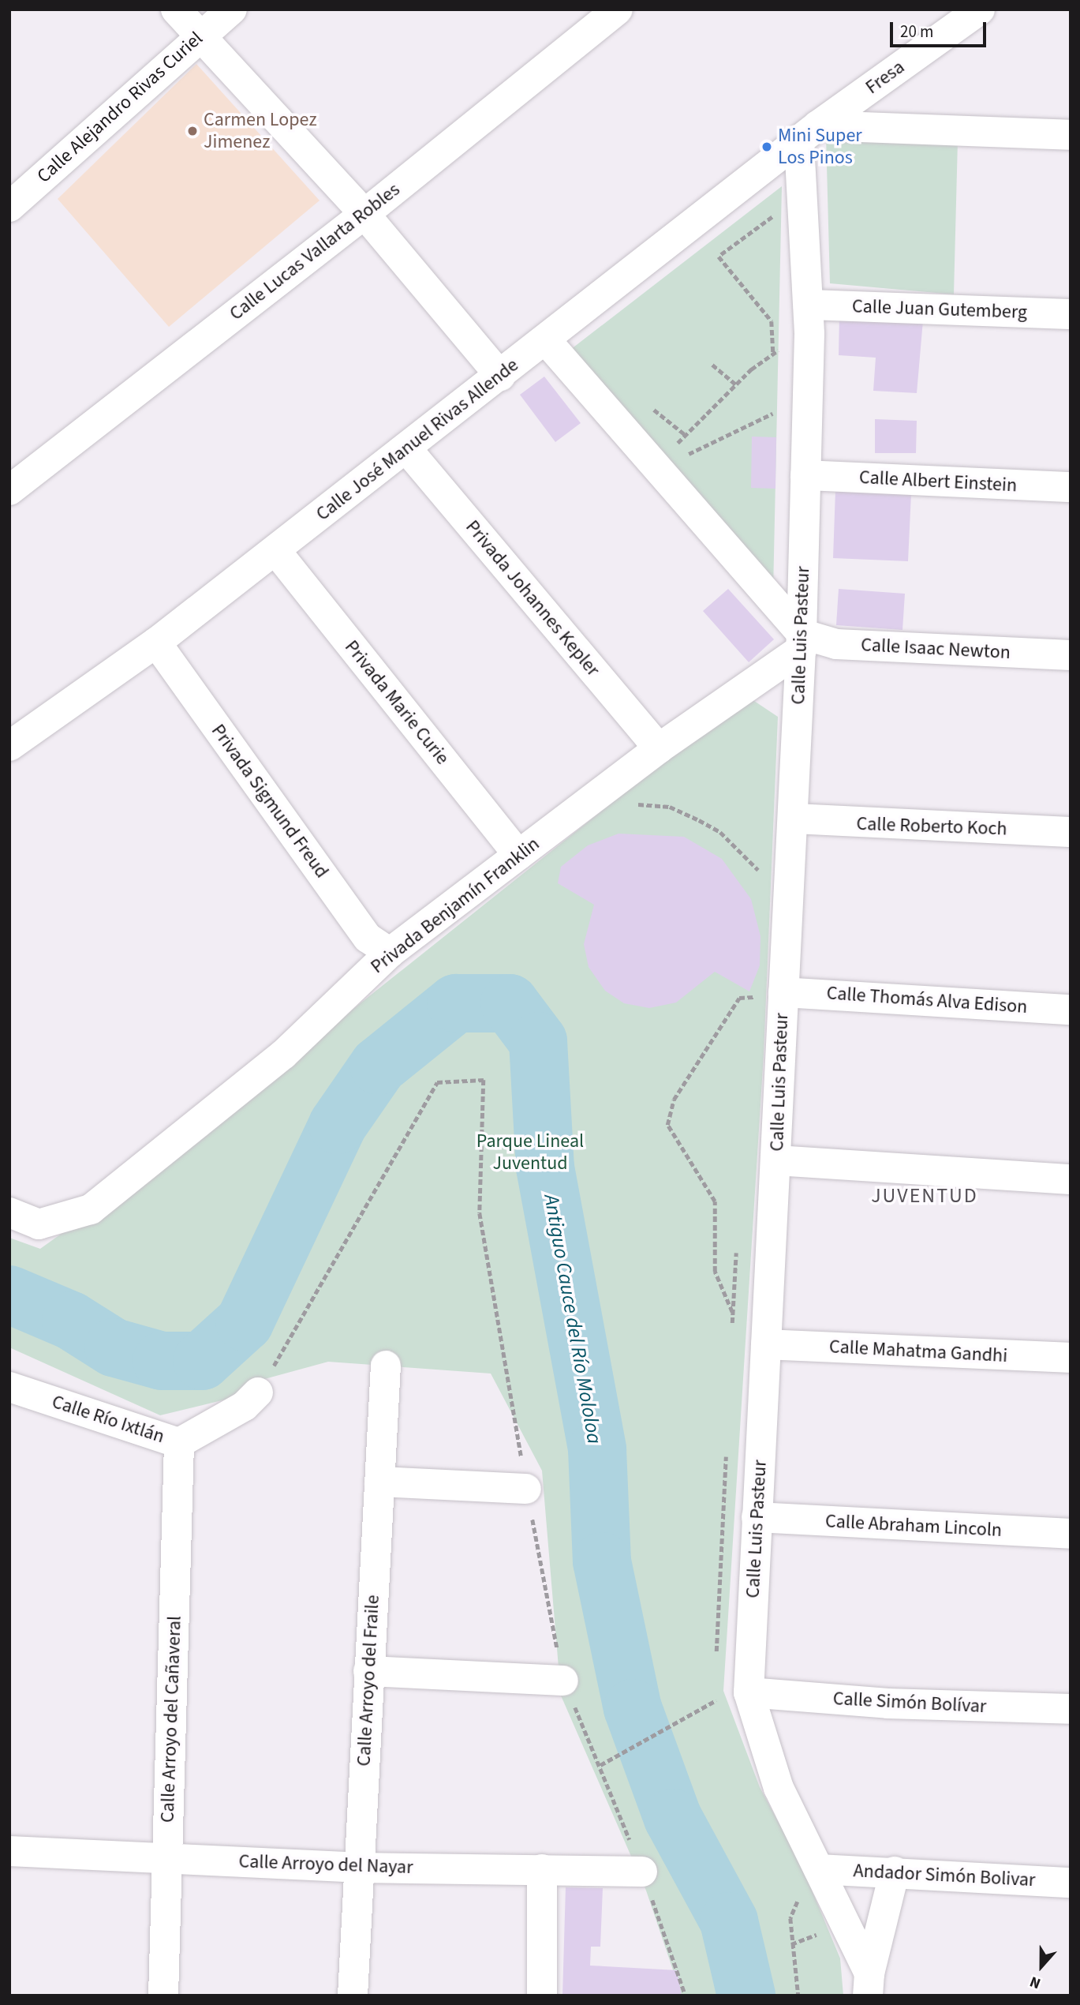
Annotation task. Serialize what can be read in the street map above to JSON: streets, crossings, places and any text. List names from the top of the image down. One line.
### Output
{"streets":{"street":["Fresa","Calle Alejandro Rivas Curiel","Calle Lucas Vallarta Robles","Calle Juan Gutemberg","Calle José Manuel Rivas Allende","Calle Albert Einstein","Privada Johannes Kepler","Calle Luis Pasteur","Calle Isaac Newton","Privada Marie Curie","Privada Sigmund Freud","Calle Roberto Koch","Privada Benjamín Franklin","Calle Thomás Alva Edison","Calle Mahatma Gandhi","Calle Río Ixtlán","Calle Abraham Lincoln","Calle Arroyo del Fraile","Calle Simón Bolívar","Calle Arroyo del Cañaveral","Calle Arroyo del Nayar","Andador Simón Bolivar"]},"crossings":[["Fresa","Calle José Manuel Rivas Allende"],["Fresa","Calle Luis Pasteur"],["Calle Juan Gutemberg","Calle Luis Pasteur"],["Calle José Manuel Rivas Allende","Privada Johannes Kepler"],["Calle José Manuel Rivas Allende","Calle Luis Pasteur"],["Calle José Manuel Rivas Allende","Privada Marie Curie"],["Calle José Manuel Rivas Allende","Privada Sigmund Freud"],["Calle Albert Einstein","Calle Luis Pasteur"],["Privada Johannes Kepler","Privada Benjamín Franklin"],["Calle Luis Pasteur","Calle Isaac Newton"],["Calle Luis Pasteur","Calle Roberto Koch"],["Calle Luis Pasteur","Privada Benjamín Franklin"],["Calle Luis Pasteur","Calle Thomás Alva Edison"],["Calle Luis Pasteur","Calle Mahatma Gandhi"],["Calle Luis Pasteur","Calle Abraham Lincoln"],["Calle Luis Pasteur","Calle Simón Bolívar"],["Calle Luis Pasteur","Andador Simón Bolivar"],["Calle Isaac Newton","Privada Benjamín Franklin"],["Privada Marie Curie","Privada Benjamín Franklin"],["Privada Sigmund Freud","Privada Benjamín Franklin"],["Calle Río Ixtlán","Calle Arroyo del Cañaveral"],["Calle Arroyo del Fraile","Calle Arroyo del Nayar"],["Calle Arroyo del Cañaveral","Calle Arroyo del Nayar"]],"districts":["JUVENTUD"],"water":["Antiguo Cauce del Río Mololoa"],"parks":["Parque Lineal Juventud"],"places":["Carmen Lopez Jimenez","Mini Super Los Pinos"],"scale_bar":"20 m","north":"bottom"}
